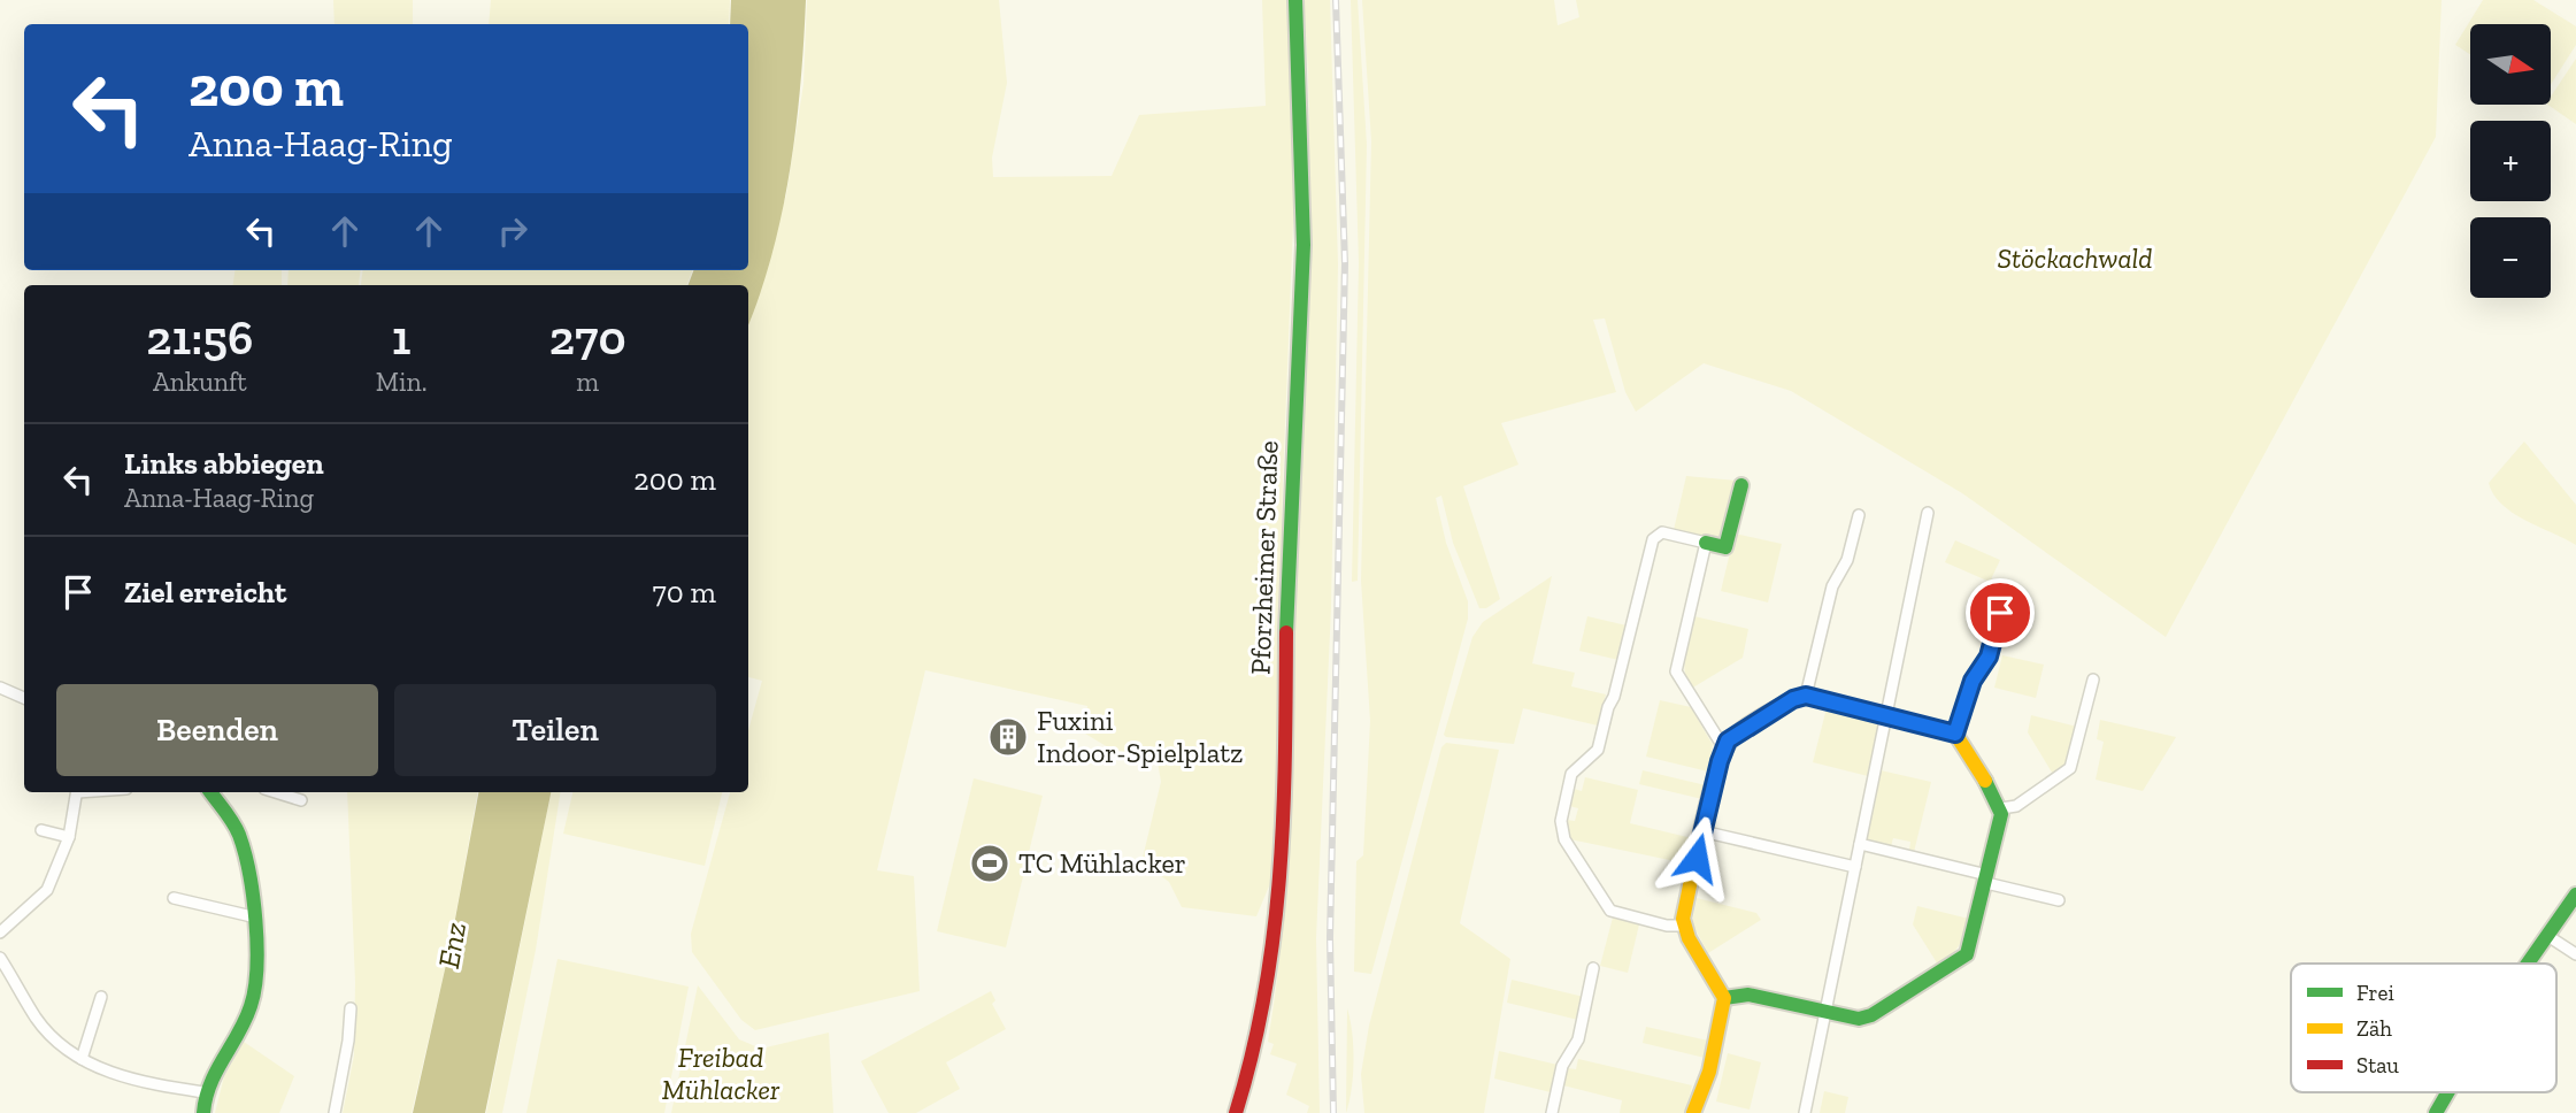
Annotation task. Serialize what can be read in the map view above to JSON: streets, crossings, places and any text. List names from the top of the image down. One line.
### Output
{"streets":{"street":["Pforzheimer Straße"]},"water":["Enz"],"parks":["Stöckachwald","Freibad Mühlacker"],"places":{"building":["Fuxini Indoor-Spielplatz"],"sports":["TC Mühlacker"]},"legend":["Frei","Zäh","Stau"],"north":"right","page":{"map_buttons":["+","−"],"turn":["200 m","Anna-Haag-Ring"],"eta":["21:56","Ankunft","1","Min.","270","m"],"list":[{"name":"Links abbiegen","note":"Anna-Haag-Ring","value":"200 m"},{"name":"Ziel erreicht","value":"70 m"}],"buttons":["Beenden","Teilen"]}}
